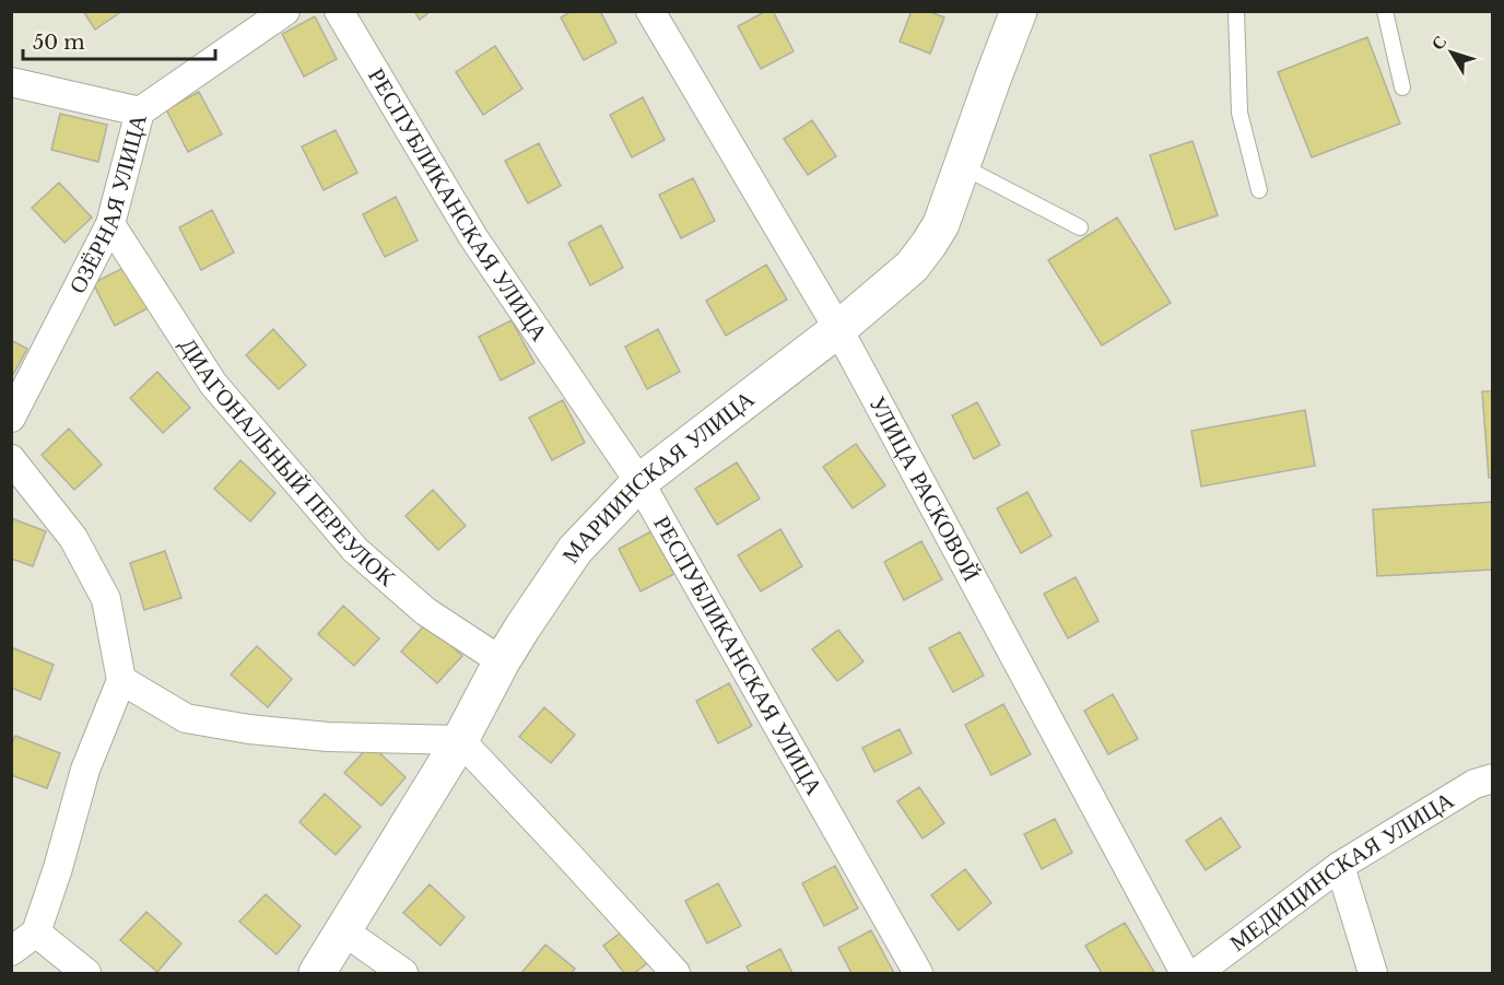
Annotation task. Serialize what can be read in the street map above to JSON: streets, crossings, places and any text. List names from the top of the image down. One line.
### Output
{"streets":{"main road":["МАРИИНСКАЯ УЛИЦА"],"street":["ОЗЁРНАЯ УЛИЦА","РЕСПУБЛИКАНСКАЯ УЛИЦА","ДИАГОНАЛЬНЫЙ ПЕРЕУЛОК","УЛИЦА РАСКОВОЙ","МЕДИЦИНСКАЯ УЛИЦА"]},"crossings":[["ОЗЁРНАЯ УЛИЦА","ДИАГОНАЛЬНЫЙ ПЕРЕУЛОК"],["РЕСПУБЛИКАНСКАЯ УЛИЦА","МАРИИНСКАЯ УЛИЦА"],["ДИАГОНАЛЬНЫЙ ПЕРЕУЛОК","МАРИИНСКАЯ УЛИЦА"],["МАРИИНСКАЯ УЛИЦА","УЛИЦА РАСКОВОЙ"]],"scale_bar":"50 m","north":"top left"}
